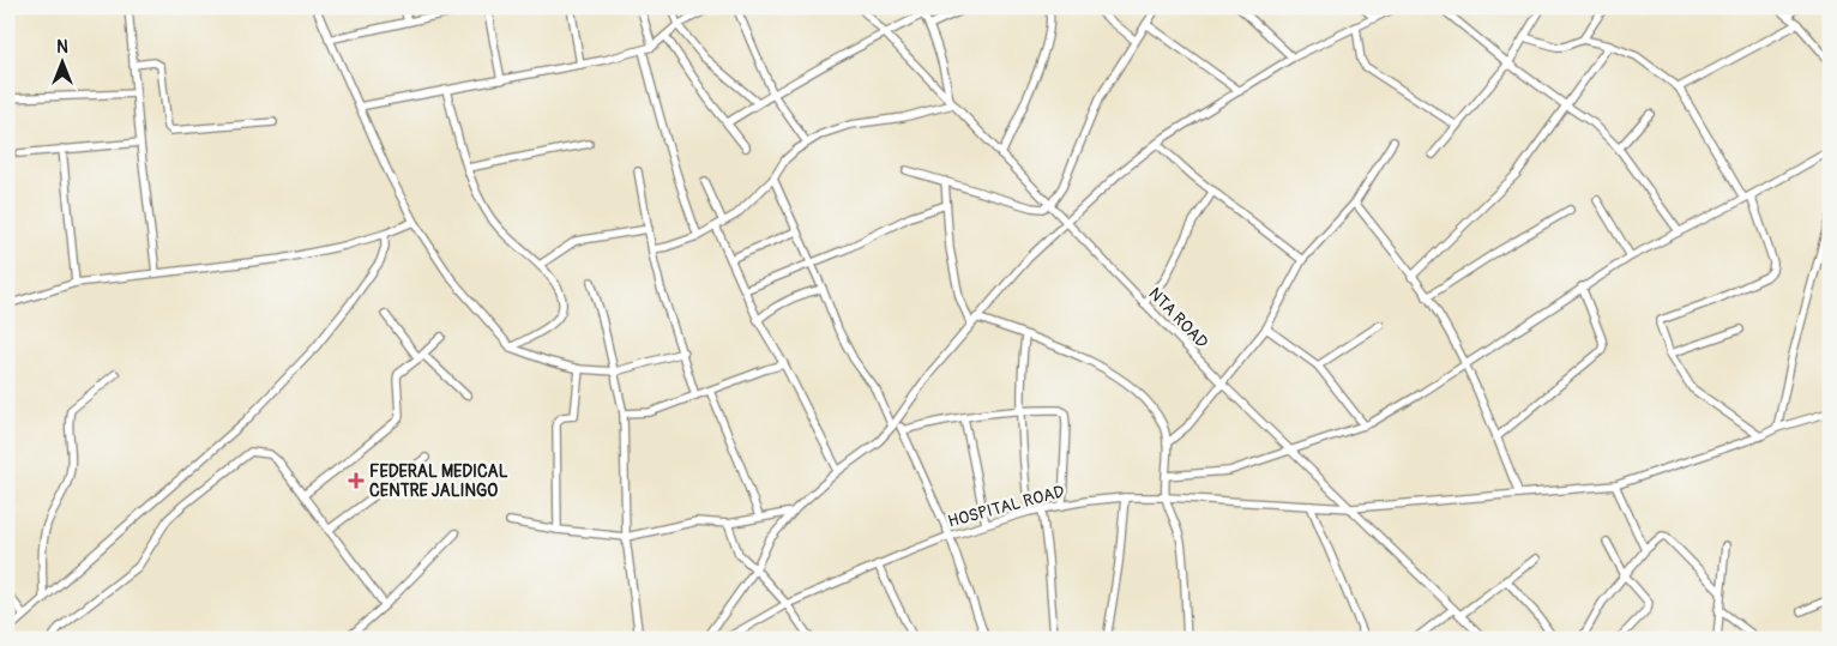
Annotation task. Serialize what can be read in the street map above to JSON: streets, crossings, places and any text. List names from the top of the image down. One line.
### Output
{"streets":{"street":["NTA ROAD","HOSPITAL ROAD"]},"crossings":[["NTA ROAD","HOSPITAL ROAD"]],"places":{"health":["FEDERAL MEDICAL CENTRE JALINGO"]},"north":"top"}
